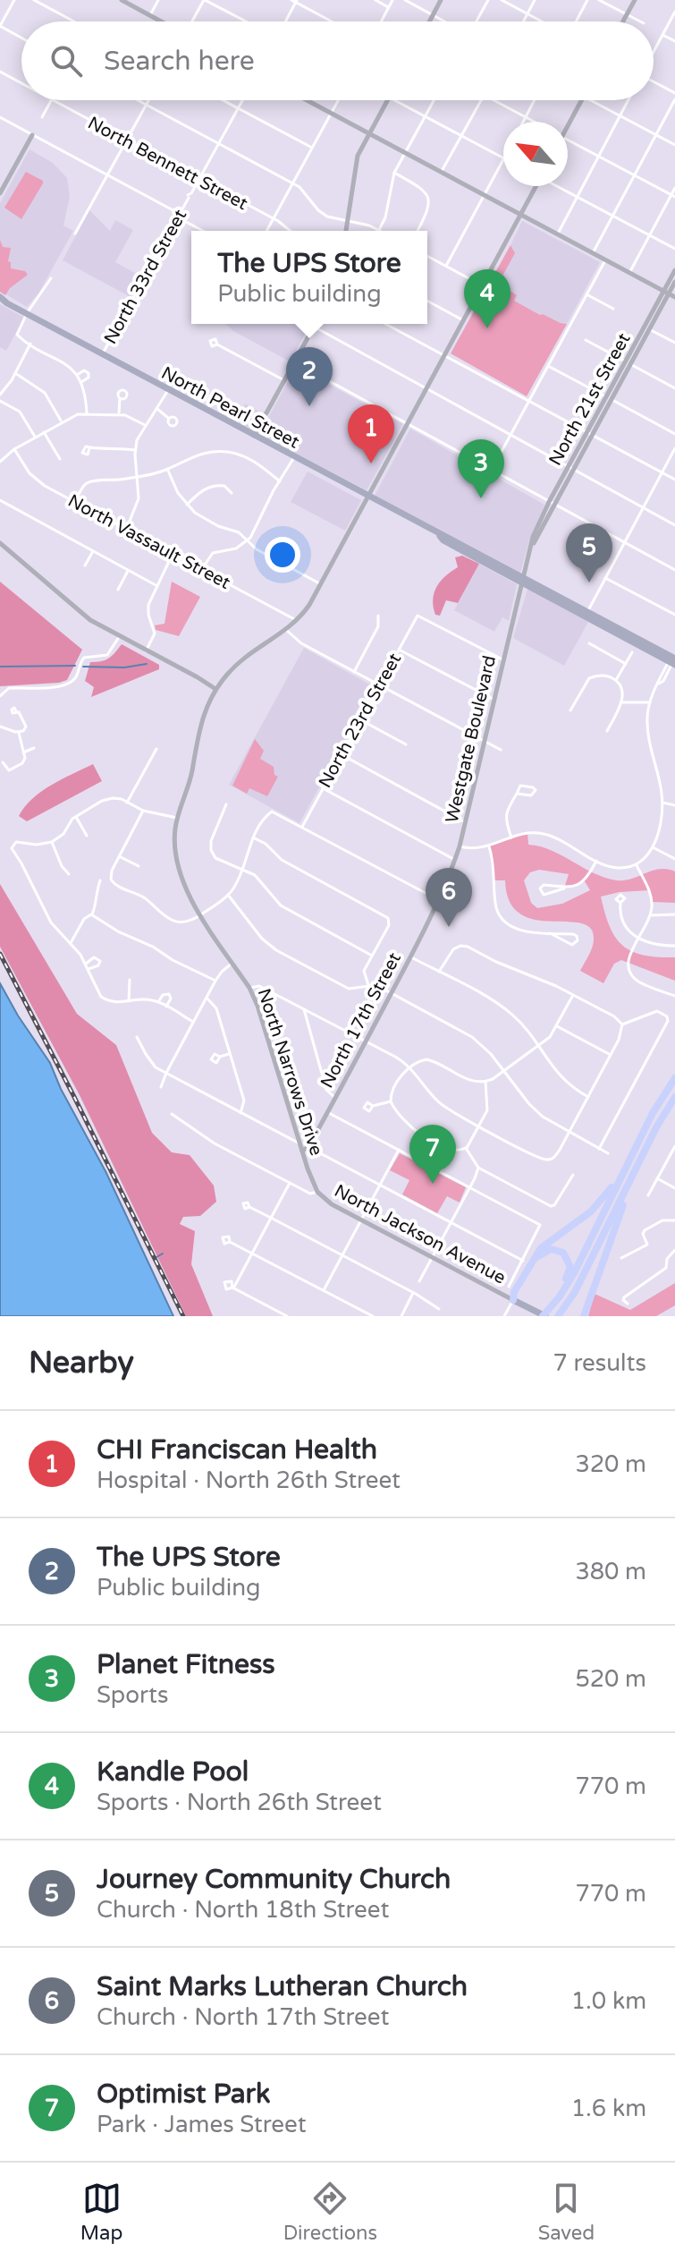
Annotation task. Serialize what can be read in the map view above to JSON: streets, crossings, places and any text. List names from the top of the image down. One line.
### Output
{"streets":{"main road":["North Pearl Street","North Jackson Avenue"],"street":["North Bennett Street","North 33rd Street","North 21st Street","North Vassault Street","North 23rd Street","Westgate Boulevard","North 17th Street","North Narrows Drive"]},"crossings":[["North Bennett Street","North 33rd Street"],["North 33rd Street","North Pearl Street"],["North 21st Street","North Pearl Street"],["North 21st Street","Westgate Boulevard"],["North Pearl Street","Westgate Boulevard"],["North Pearl Street","North Narrows Drive"],["North Vassault Street","North Narrows Drive"],["North 23rd Street","Westgate Boulevard"],["Westgate Boulevard","North 17th Street"],["North Narrows Drive","North Jackson Avenue"]],"north":"top left","page":{"search":"Search here","popup":["The UPS Store","Public building"],"pins":["4","2","1","3","5","6","7"],"heading":["Nearby","7 results"],"list":[{"mark":"1","name":"CHI Franciscan Health","note":"Hospital · North 26th Street","value":"320 m"},{"mark":"2","name":"The UPS Store","note":"Public building","value":"380 m"},{"mark":"3","name":"Planet Fitness","note":"Sports","value":"520 m"},{"mark":"4","name":"Kandle Pool","note":"Sports · North 26th Street","value":"770 m"},{"mark":"5","name":"Journey Community Church","note":"Church · North 18th Street","value":"770 m"},{"mark":"6","name":"Saint Marks Lutheran Church","note":"Church · North 17th Street","value":"1.0 km"},{"mark":"7","name":"Optimist Park","note":"Park · James Street","value":"1.6 km"}],"nav":["Map","Directions","Saved"]}}
